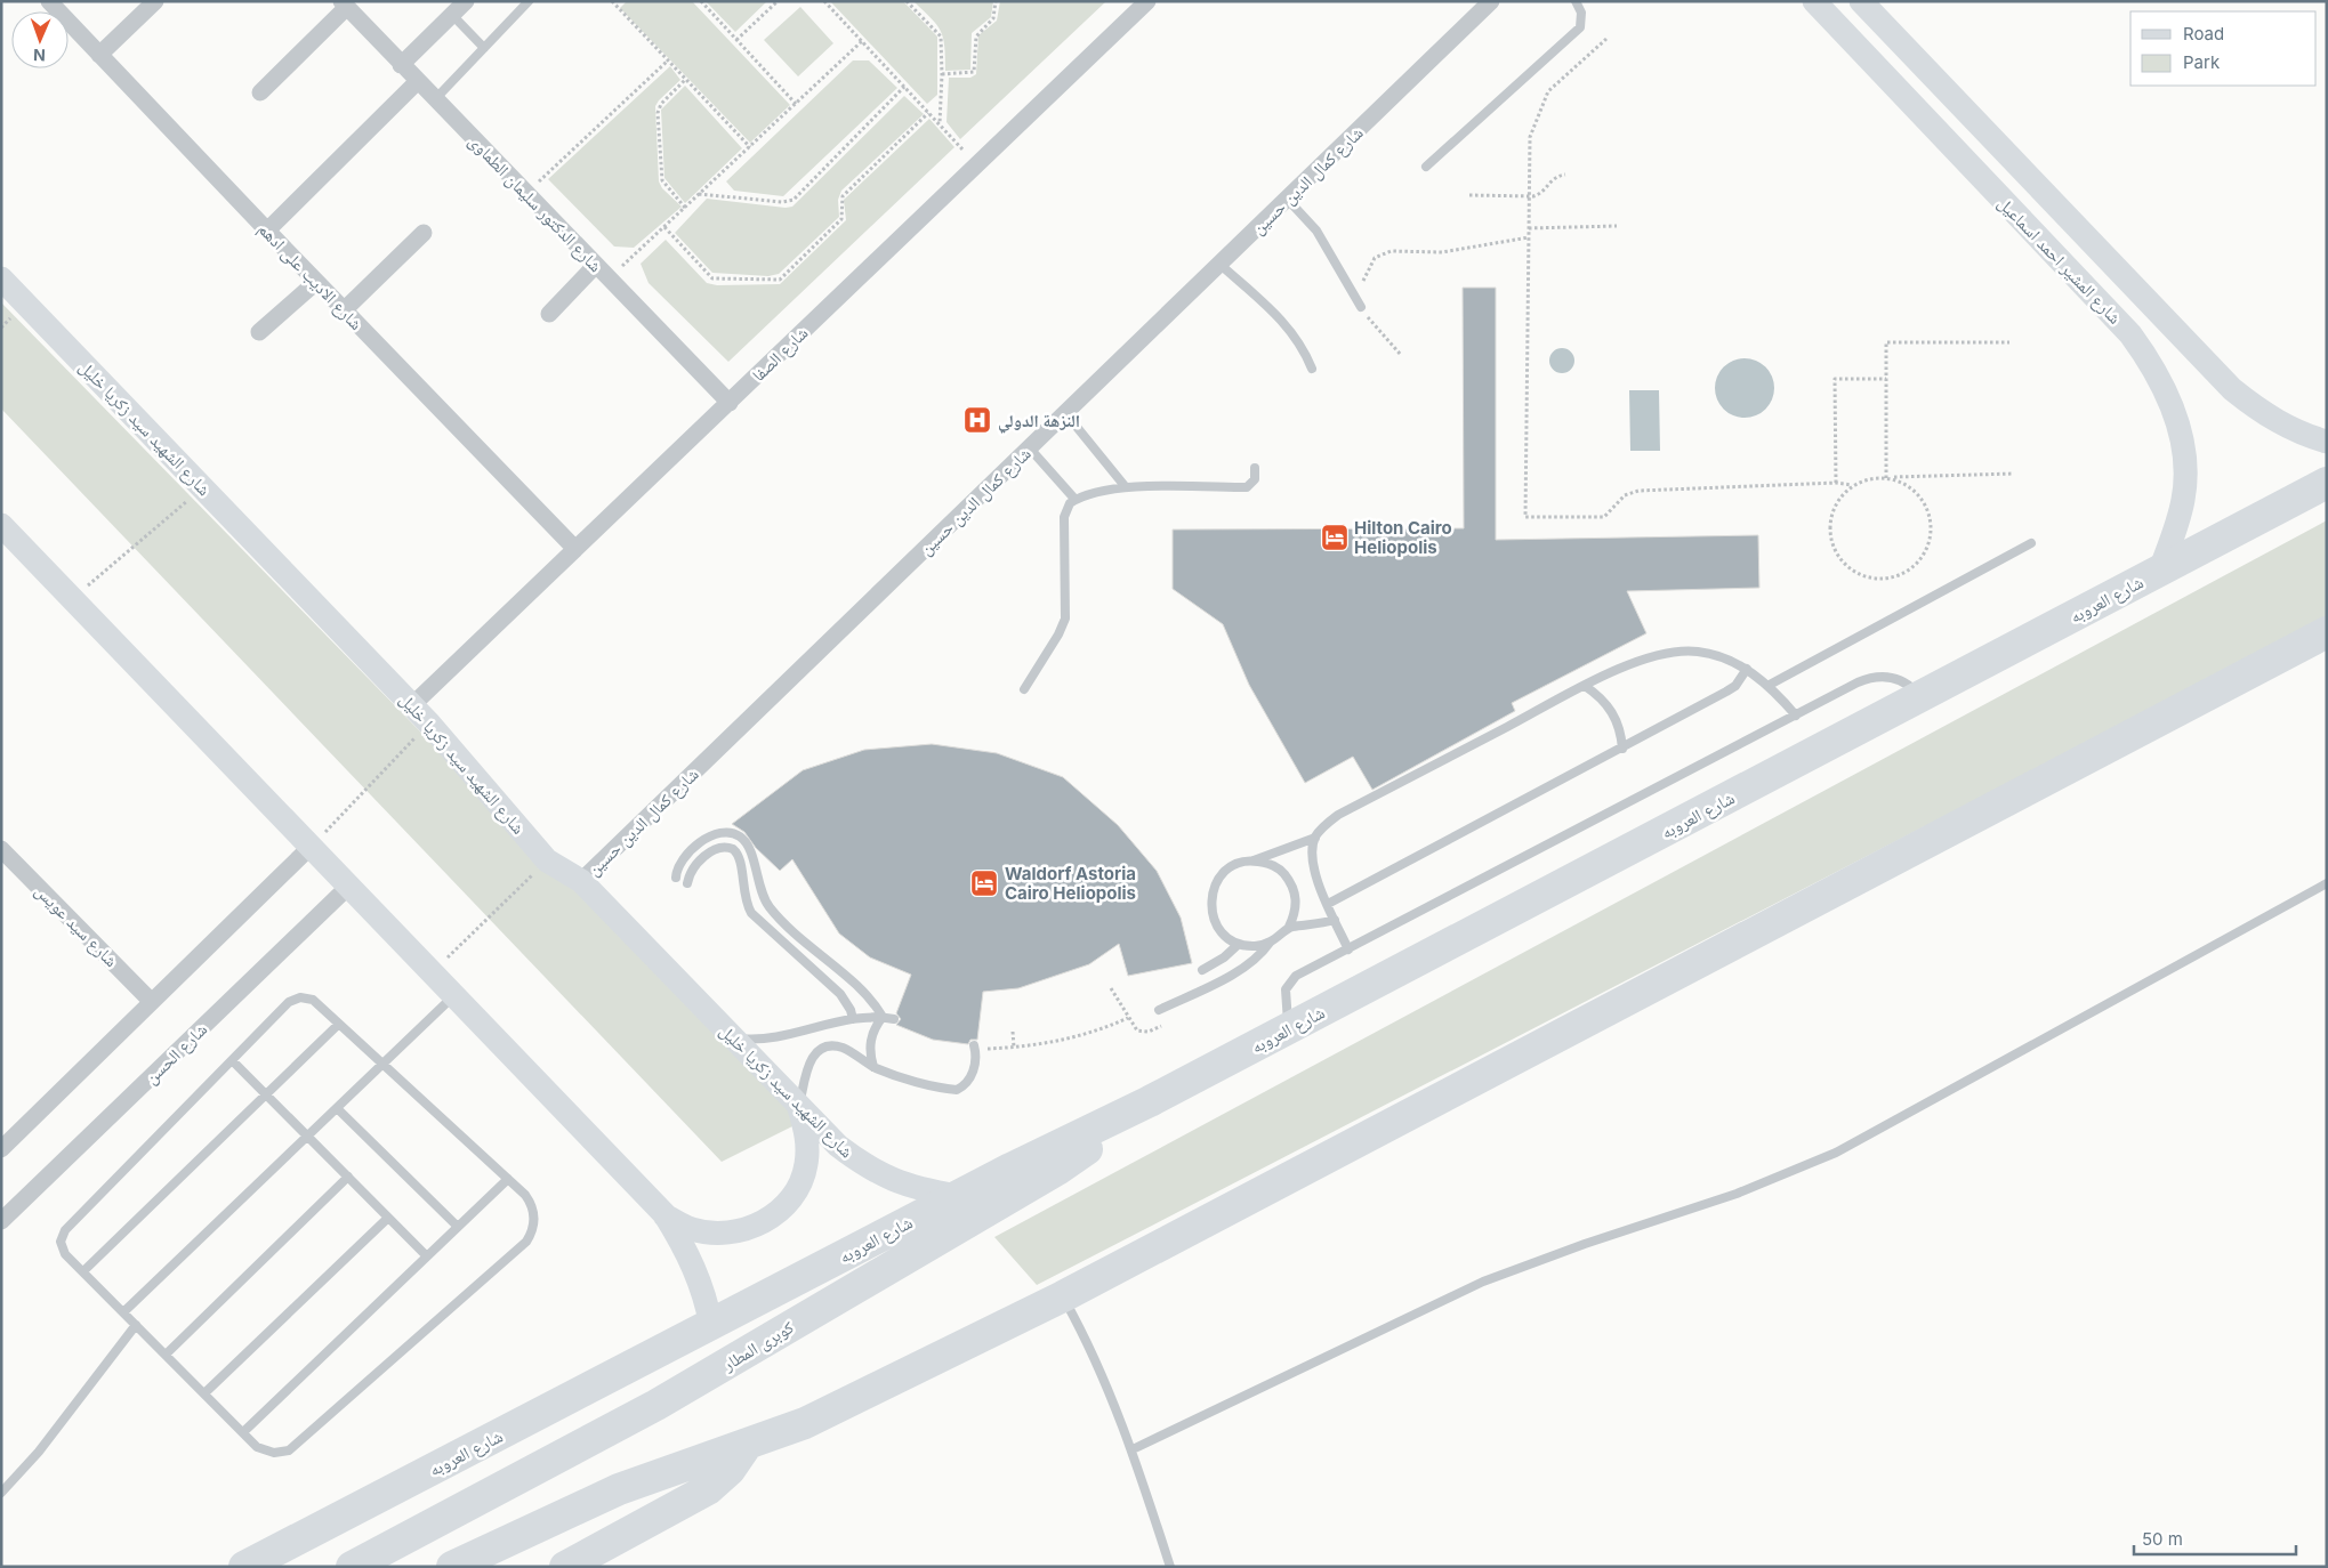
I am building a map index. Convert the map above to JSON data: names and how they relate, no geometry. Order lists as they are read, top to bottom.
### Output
{
  "streets": {
    "highway": ["شارع العروبه", "كوبرى المطار"],
    "street": [
      "شارع كمال الدين حسين",
      "شارع الدكتور سليمان الطماوى",
      "شارع المشير احمد اسماعيل",
      "شارع الاديب على ادهم",
      "شارع الصفا",
      "شارع الشهيد سيد زكريا خليل",
      "شارع سيد عويس",
      "شارع الحسن"
    ]
  },
  "crossings": [
    ["شارع كمال الدين حسين", "شارع الشهيد سيد زكريا خليل"],
    ["شارع الدكتور سليمان الطماوى", "شارع الصفا"],
    ["شارع المشير احمد اسماعيل", "شارع العروبه"],
    ["شارع الاديب على ادهم", "شارع الصفا"],
    ["شارع الصفا", "شارع الشهيد سيد زكريا خليل"],
    ["شارع الشهيد سيد زكريا خليل", "شارع العروبه"],
    ["شارع العروبه", "كوبرى المطار"]
  ],
  "places": {
    "hospital": ["النزهة الدولي"],
    "hotel": ["Hilton Cairo Heliopolis", "Waldorf Astoria Cairo Heliopolis"]
  },
  "legend": ["Road", "Park"],
  "scale_bar": "50 m",
  "north": "bottom"
}
